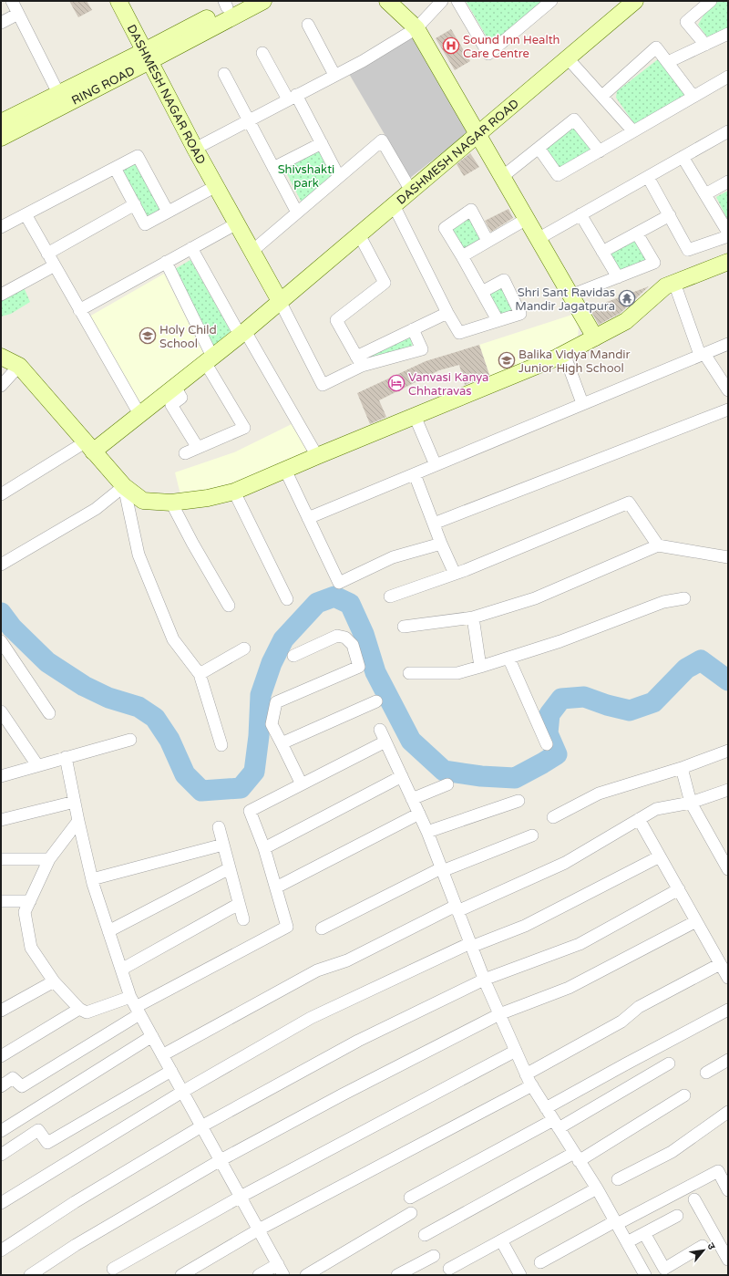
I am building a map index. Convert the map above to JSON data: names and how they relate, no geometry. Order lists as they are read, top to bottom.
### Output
{
  "streets": {
    "street": ["RING ROAD", "DASHMESH NAGAR ROAD"]
  },
  "crossings": [
    ["RING ROAD", "DASHMESH NAGAR ROAD"]
  ],
  "parks": ["Shivshakti park"],
  "places": {
    "hospital": ["Sound Inn Health Care Centre"],
    "temple": ["Shri Sant Ravidas Mandir Jagatpura"],
    "school or university": ["Holy Child School", "Balika Vidya Mandir Junior High School"],
    "hotel": ["Vanvasi Kanya Chhatravas"]
  },
  "north": "top right"
}
